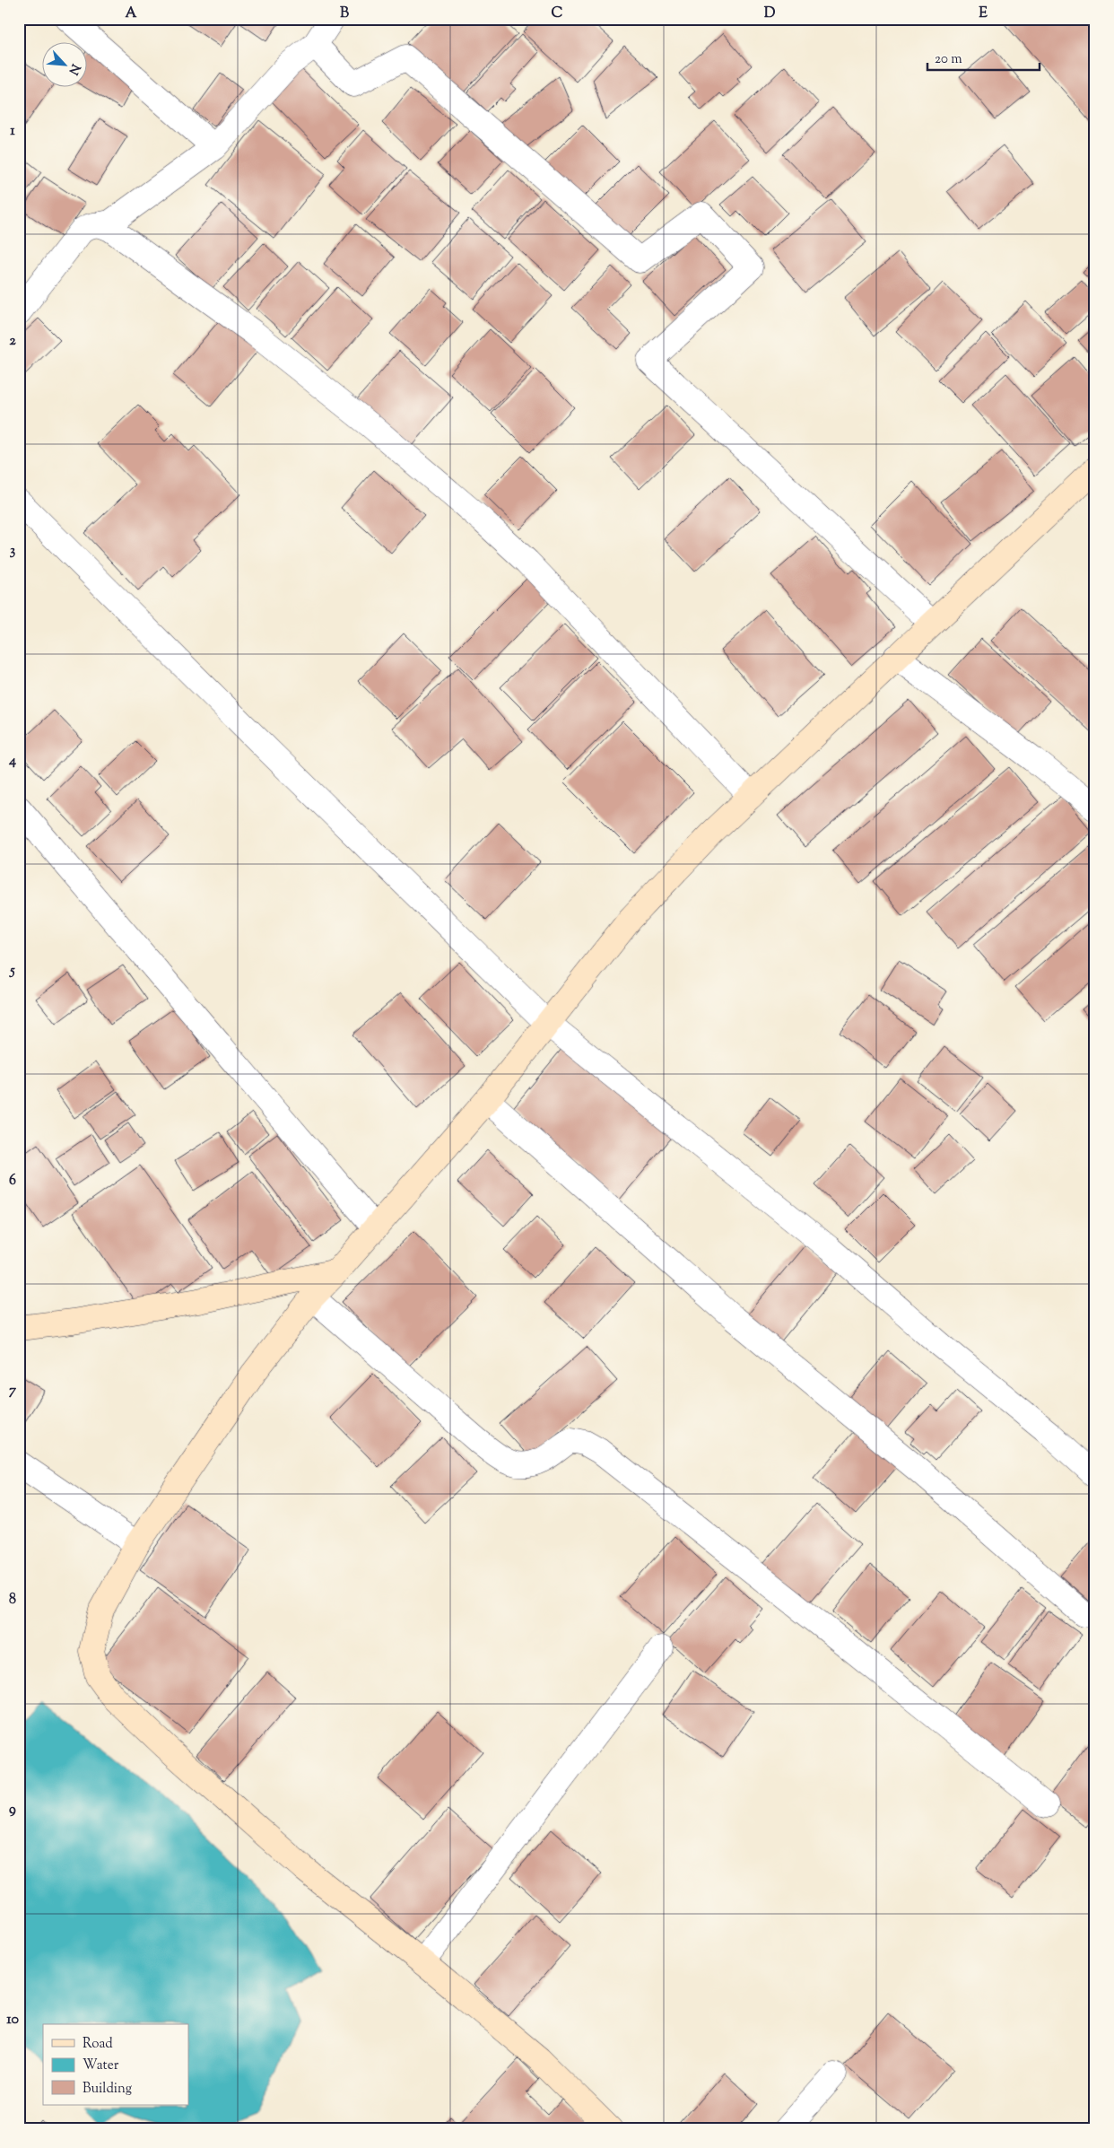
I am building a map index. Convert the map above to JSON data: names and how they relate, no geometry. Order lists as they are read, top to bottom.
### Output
{
  "legend": ["Road", "Water", "Building"],
  "scale_bar": "20 m",
  "north": "bottom right",
  "grid": {
    "columns": [
      "A",
      "B",
      "C",
      "D",
      "E"
    ],
    "rows": [
      "1",
      "2",
      "3",
      "4",
      "5",
      "6",
      "7",
      "8",
      "9",
      "10"
    ]
  }
}
